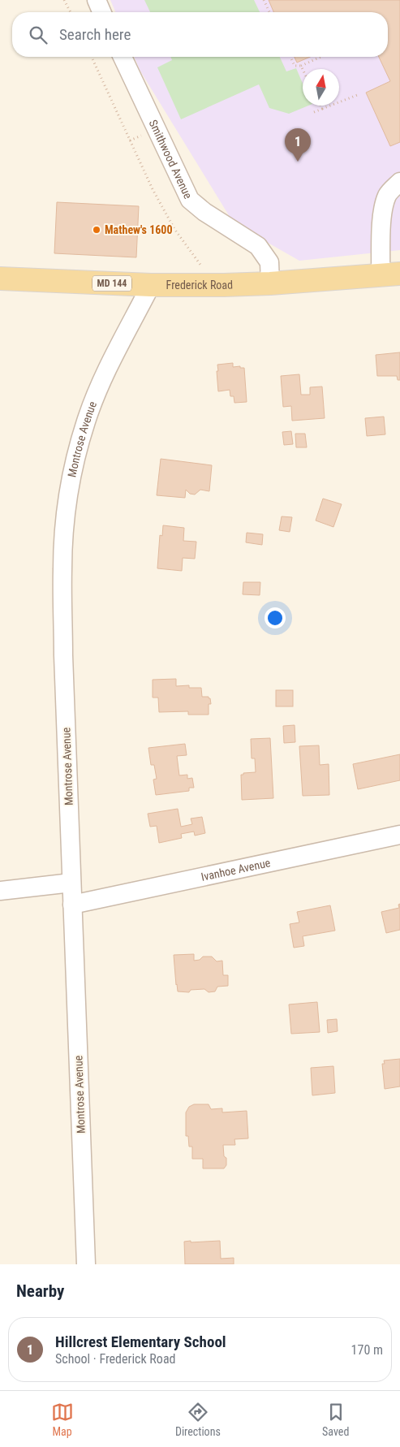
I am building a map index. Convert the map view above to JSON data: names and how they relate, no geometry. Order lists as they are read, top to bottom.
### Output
{
  "streets": {
    "main road": ["MD 144", "Frederick Road"],
    "street": ["Smithwood Avenue", "Montrose Avenue", "Ivanhoe Avenue"]
  },
  "crossings": [
    ["Smithwood Avenue", "Frederick Road"],
    ["Frederick Road", "Montrose Avenue"],
    ["Montrose Avenue", "Ivanhoe Avenue"]
  ],
  "places": ["Mathew's 1600"],
  "north": "top",
  "page": {
    "search": "Search here",
    "pins": "1",
    "heading": "Nearby",
    "list": [
      {
        "mark": "1",
        "name": "Hillcrest Elementary School",
        "note": "School · Frederick Road",
        "value": "170 m"
      }
    ],
    "nav": ["Map", "Directions", "Saved"]
  }
}
